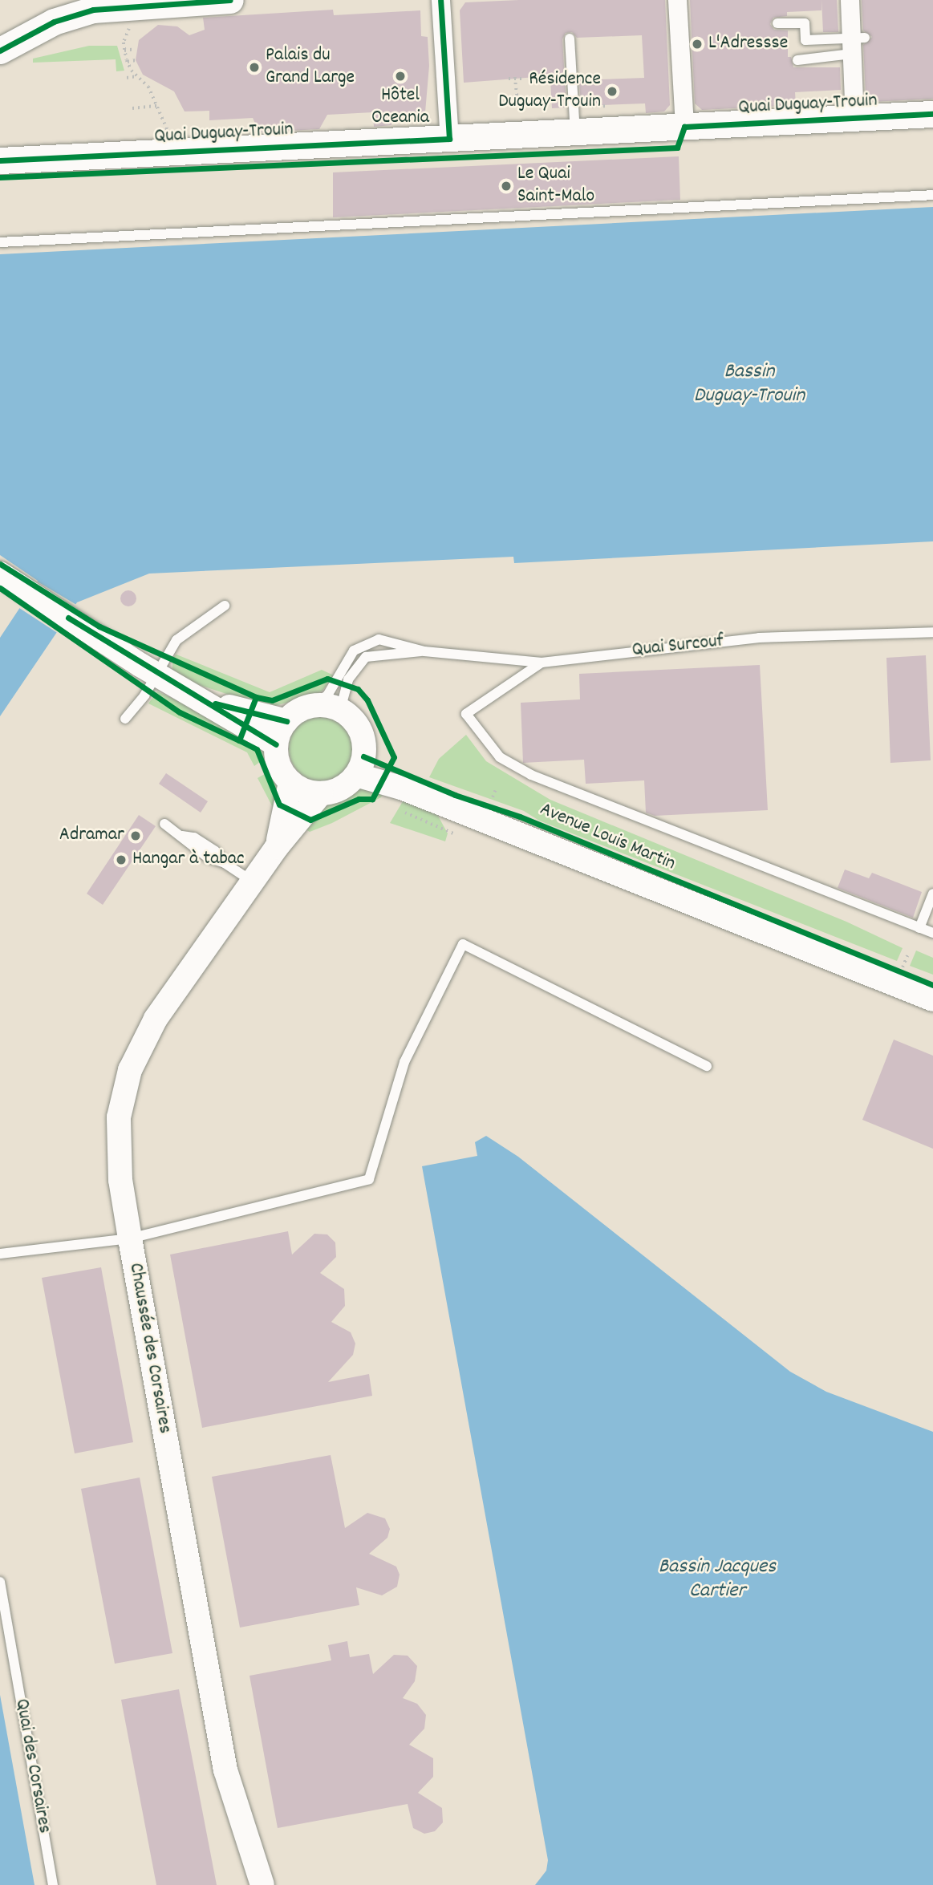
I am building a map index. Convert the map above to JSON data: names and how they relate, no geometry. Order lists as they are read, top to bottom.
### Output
{
  "streets": {
    "main road": ["Quai Duguay-Trouin"],
    "street": ["Avenue Louis Martin", "Chaussée des Corsaires"],
    "lane": ["Quai Surcouf", "Quai des Corsaires"]
  },
  "crossings": [
    ["Avenue Louis Martin", "Chaussée des Corsaires"]
  ],
  "water": ["Bassin Duguay-Trouin", "Bassin Jacques Cartier"],
  "places": [
    "L'Adressse",
    "Palais du Grand Large",
    "Hôtel Oceania",
    "Résidence Duguay-Trouin",
    "Le Quai Saint-Malo",
    "Adramar",
    "Hangar à tabac"
  ]
}
